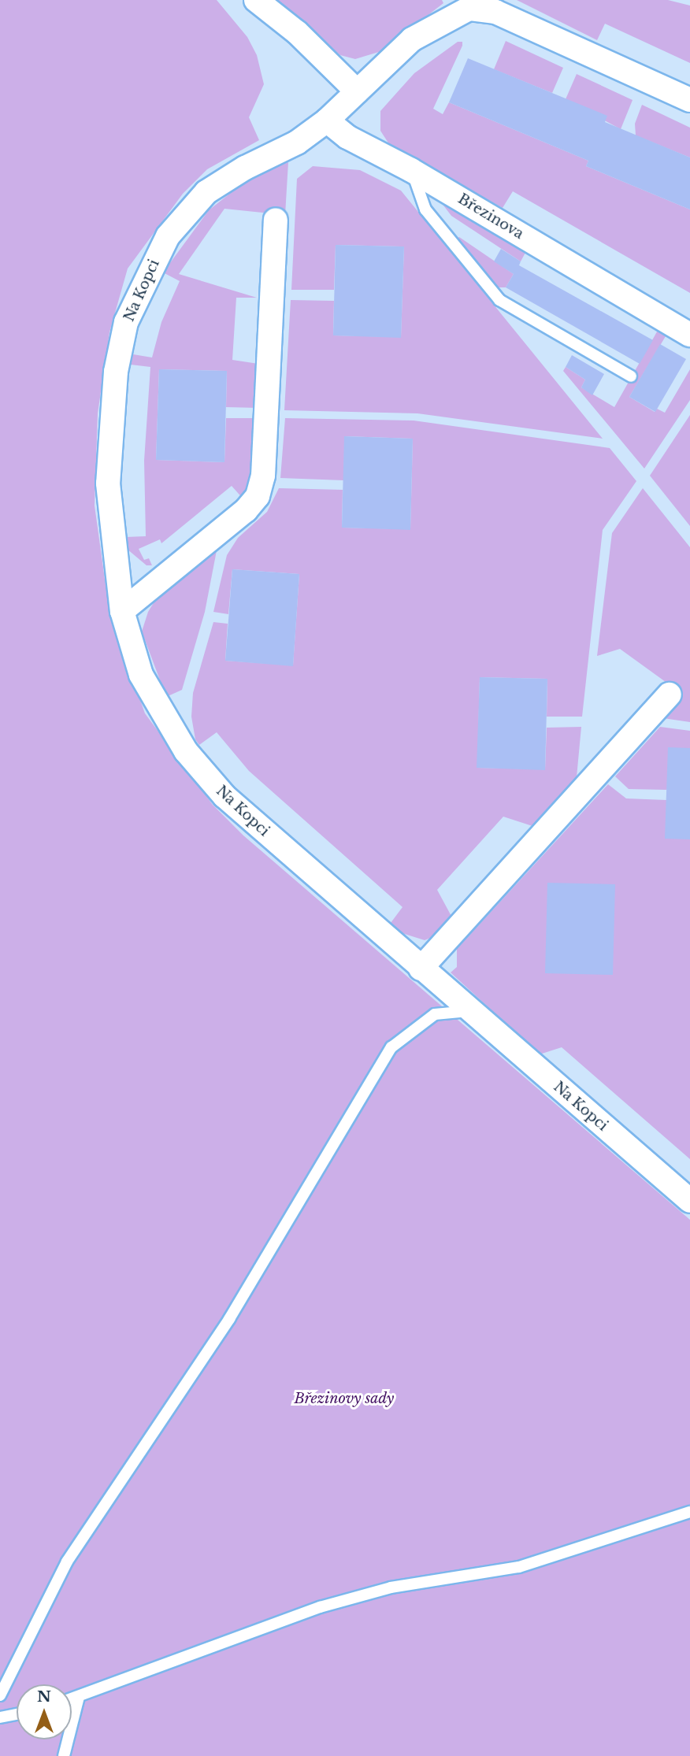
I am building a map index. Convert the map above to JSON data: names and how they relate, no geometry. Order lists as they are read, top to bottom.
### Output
{
  "streets": {
    "street": ["Březinova", "Na Kopci"]
  },
  "crossings": [
    ["Březinova", "Na Kopci"]
  ],
  "parks": ["Březinovy sady"],
  "north": "top"
}
